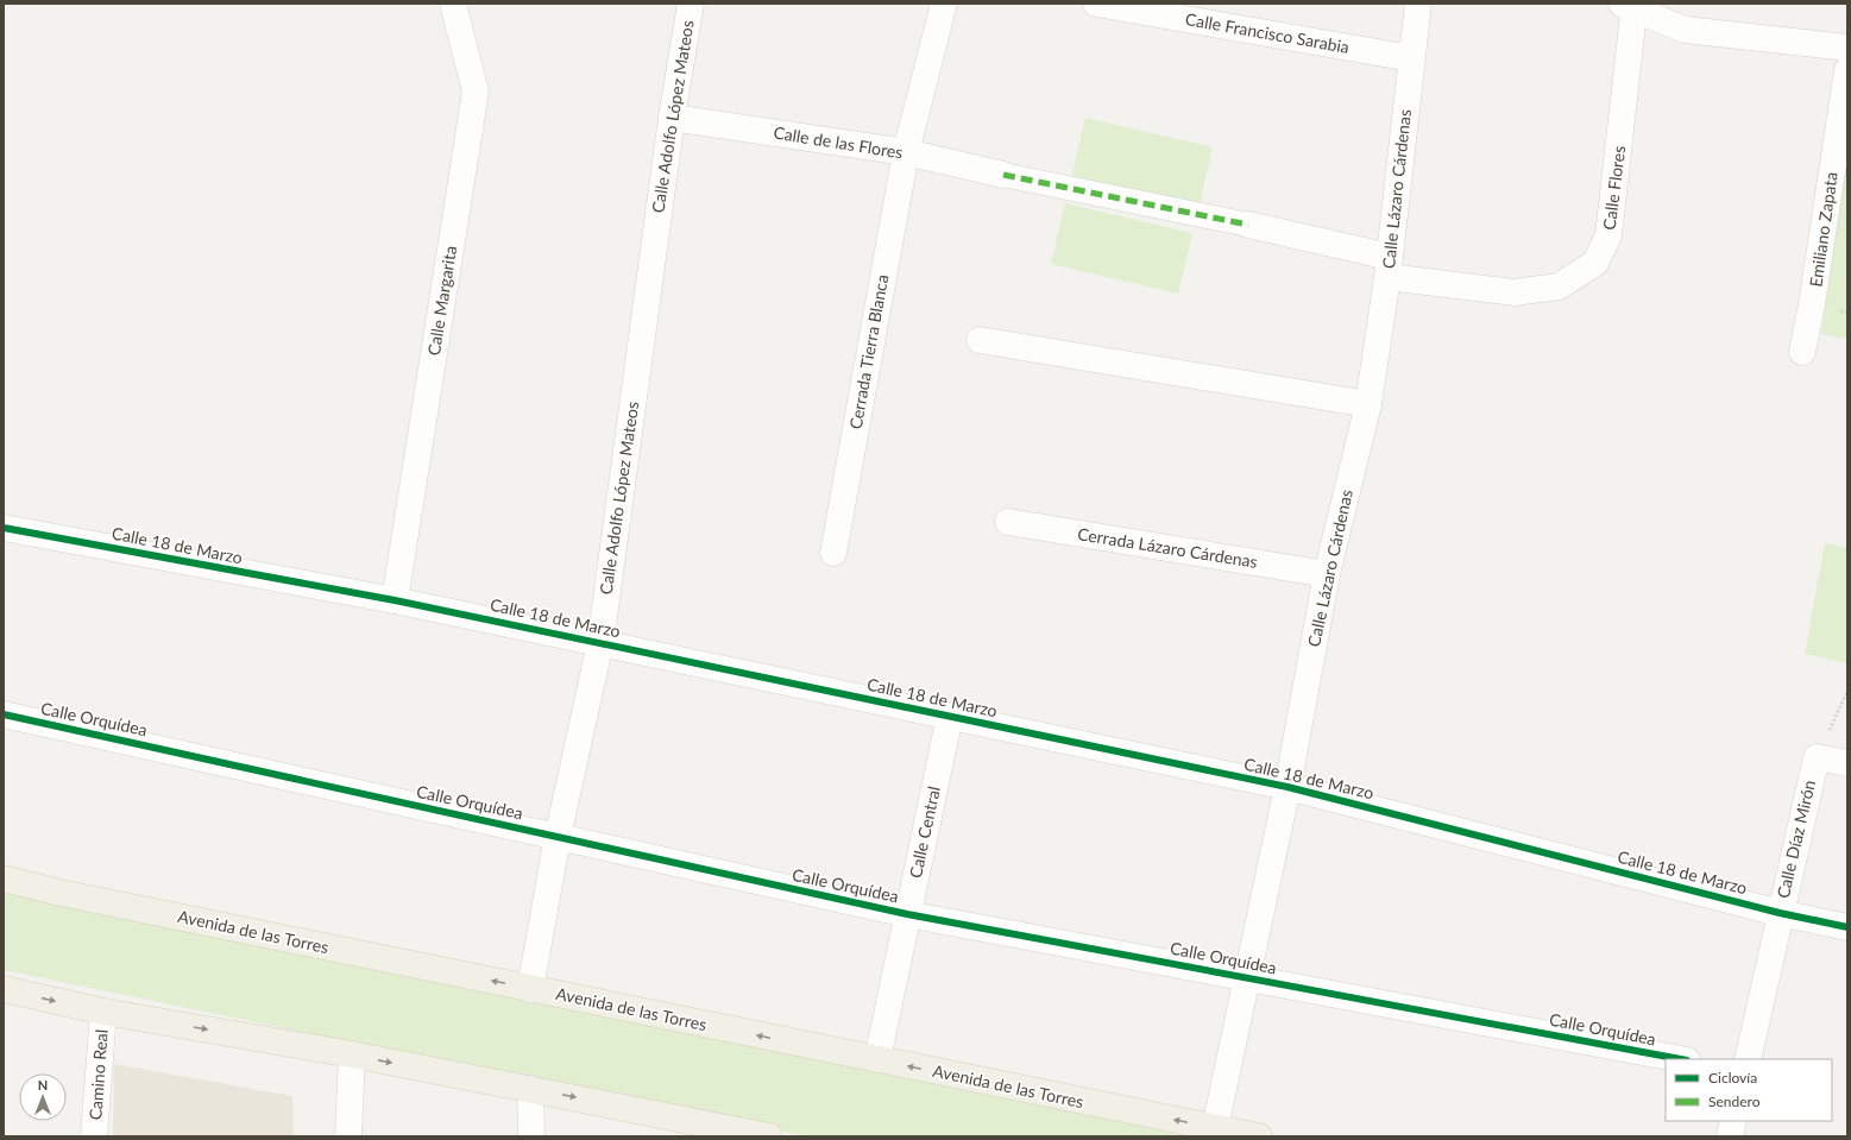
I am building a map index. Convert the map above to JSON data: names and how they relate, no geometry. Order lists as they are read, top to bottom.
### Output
{
  "streets": {
    "main road": ["Avenida de las Torres"],
    "street": [
      "Calle Francisco Sarabia",
      "Calle Adolfo López Mateos",
      "Calle de las Flores",
      "Calle Flores",
      "Calle Lázaro Cárdenas",
      "Emiliano Zapata",
      "Calle Margarita",
      "Cerrada Tierra Blanca",
      "Calle 18 de Marzo",
      "Cerrada Lázaro Cárdenas",
      "Calle Orquídea",
      "Calle Central",
      "Calle Díaz Mirón",
      "Camino Real"
    ]
  },
  "crossings": [
    ["Calle Francisco Sarabia", "Calle Lázaro Cárdenas"],
    ["Calle Adolfo López Mateos", "Calle de las Flores"],
    ["Calle Adolfo López Mateos", "Calle 18 de Marzo"],
    ["Calle Adolfo López Mateos", "Calle Orquídea"],
    ["Calle Adolfo López Mateos", "Avenida de las Torres"],
    ["Calle de las Flores", "Cerrada Tierra Blanca"],
    ["Calle Flores", "Calle Lázaro Cárdenas"],
    ["Calle Lázaro Cárdenas", "Calle 18 de Marzo"],
    ["Calle Lázaro Cárdenas", "Cerrada Lázaro Cárdenas"],
    ["Calle Lázaro Cárdenas", "Calle Orquídea"],
    ["Calle Lázaro Cárdenas", "Avenida de las Torres"],
    ["Calle Margarita", "Calle 18 de Marzo"],
    ["Calle 18 de Marzo", "Calle Central"],
    ["Calle 18 de Marzo", "Calle Díaz Mirón"],
    ["Calle Orquídea", "Calle Central"],
    ["Calle Central", "Avenida de las Torres"]
  ],
  "legend": ["Ciclovía", "Sendero"],
  "north": "top"
}
